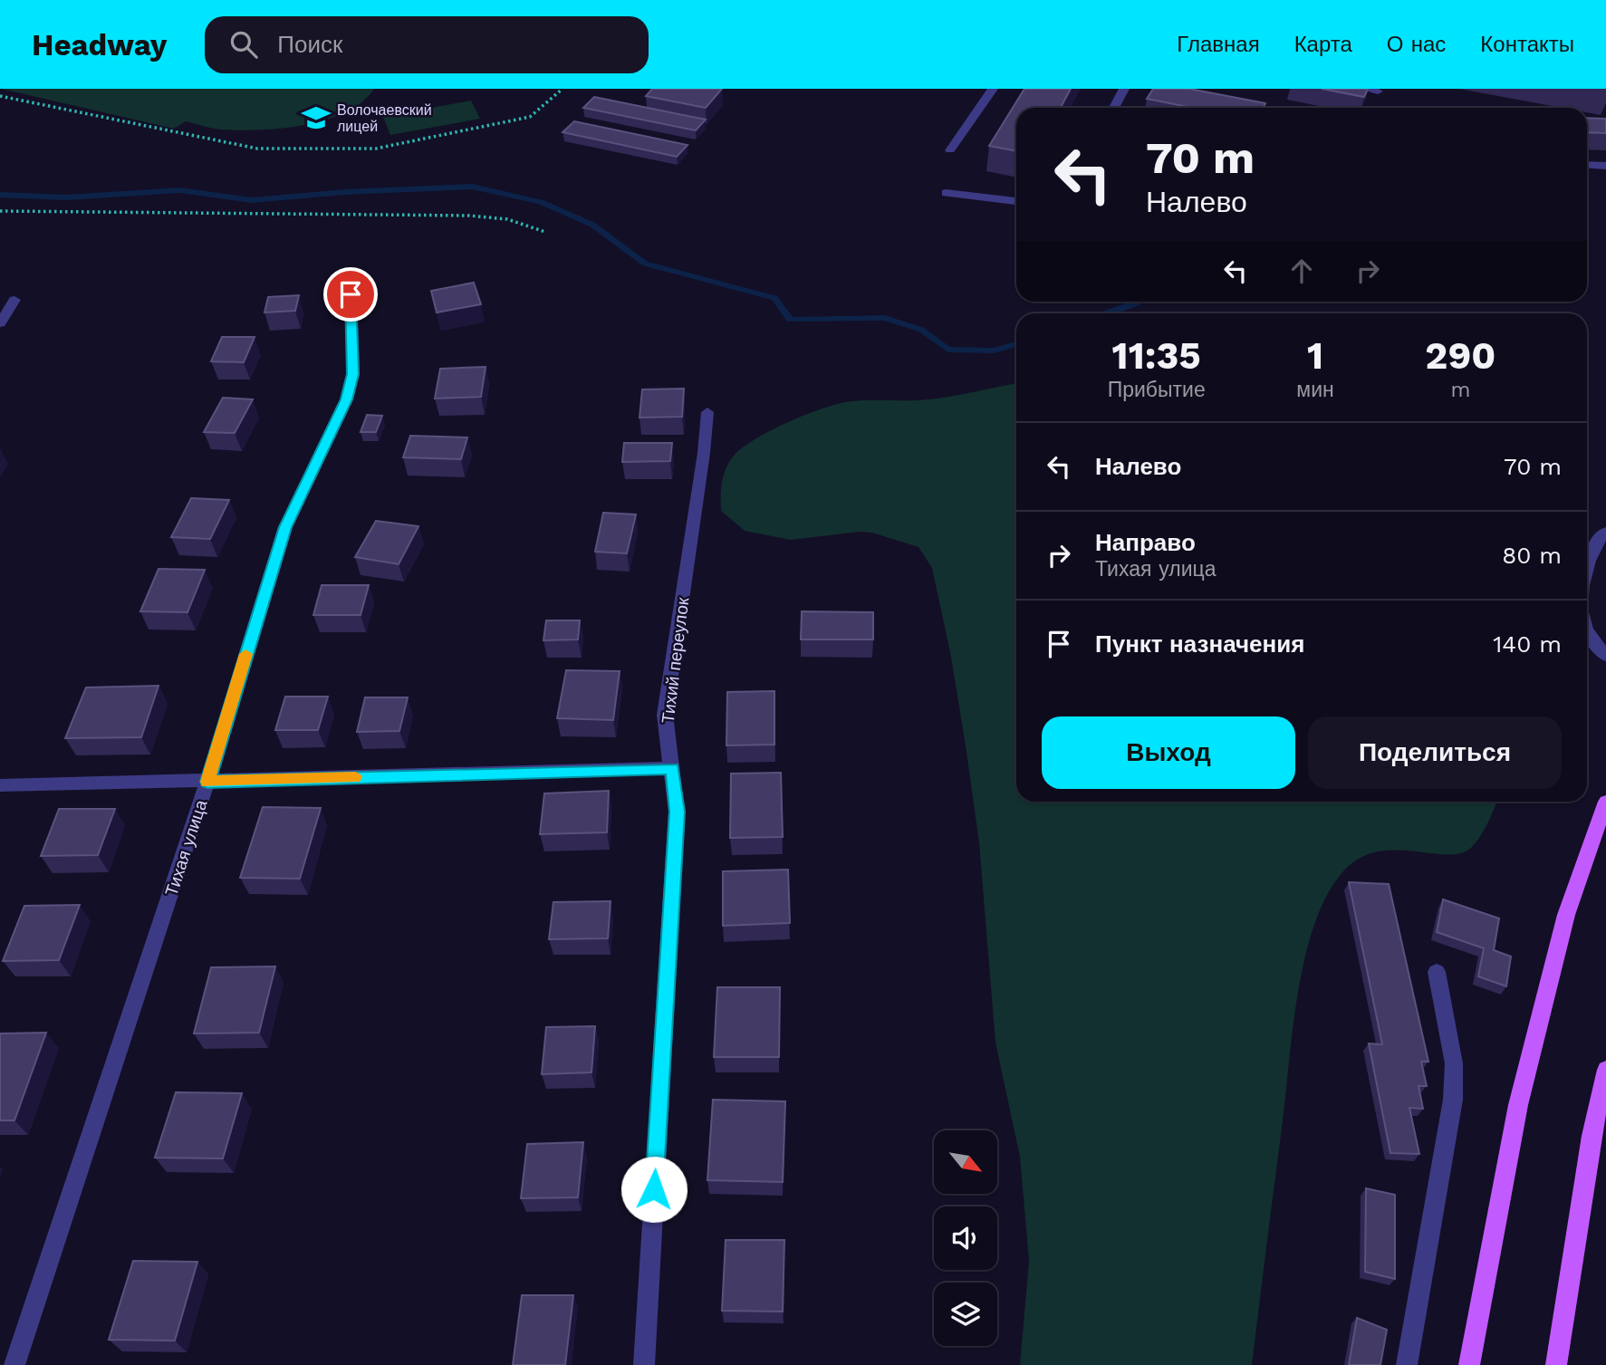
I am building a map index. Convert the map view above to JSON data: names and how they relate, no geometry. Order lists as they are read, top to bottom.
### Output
{
  "streets": {
    "street": ["Тихий переулок", "Тихая улица"]
  },
  "places": {
    "school or university": ["Волочаевский лицей"]
  },
  "north": "bottom right",
  "page": {
    "header": "Headway",
    "search": "Поиск",
    "nav": [
      "Главная",
      "Карта",
      "О нас",
      "Контакты"
    ],
    "turn": ["70 m", "Налево"],
    "eta": [
      "11:35",
      "Прибытие",
      "1",
      "мин",
      "290",
      "m"
    ],
    "list": [
      {
        "name": "Налево",
        "value": "70 m"
      },
      {
        "name": "Направо",
        "note": "Тихая улица",
        "value": "80 m"
      },
      {
        "name": "Пункт назначения",
        "value": "140 m"
      }
    ],
    "buttons": ["Выход", "Поделиться"]
  }
}
